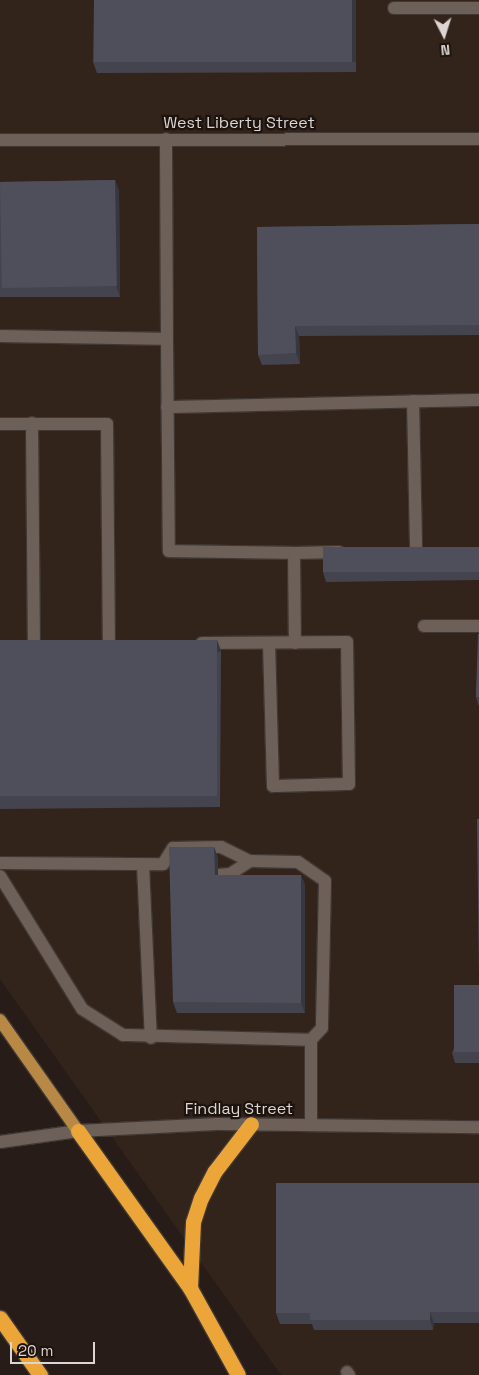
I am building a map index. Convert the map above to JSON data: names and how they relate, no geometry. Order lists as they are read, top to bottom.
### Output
{
  "streets": {
    "street": ["West Liberty Street", "Findlay Street"]
  },
  "scale_bar": "20 m",
  "north": "bottom"
}
